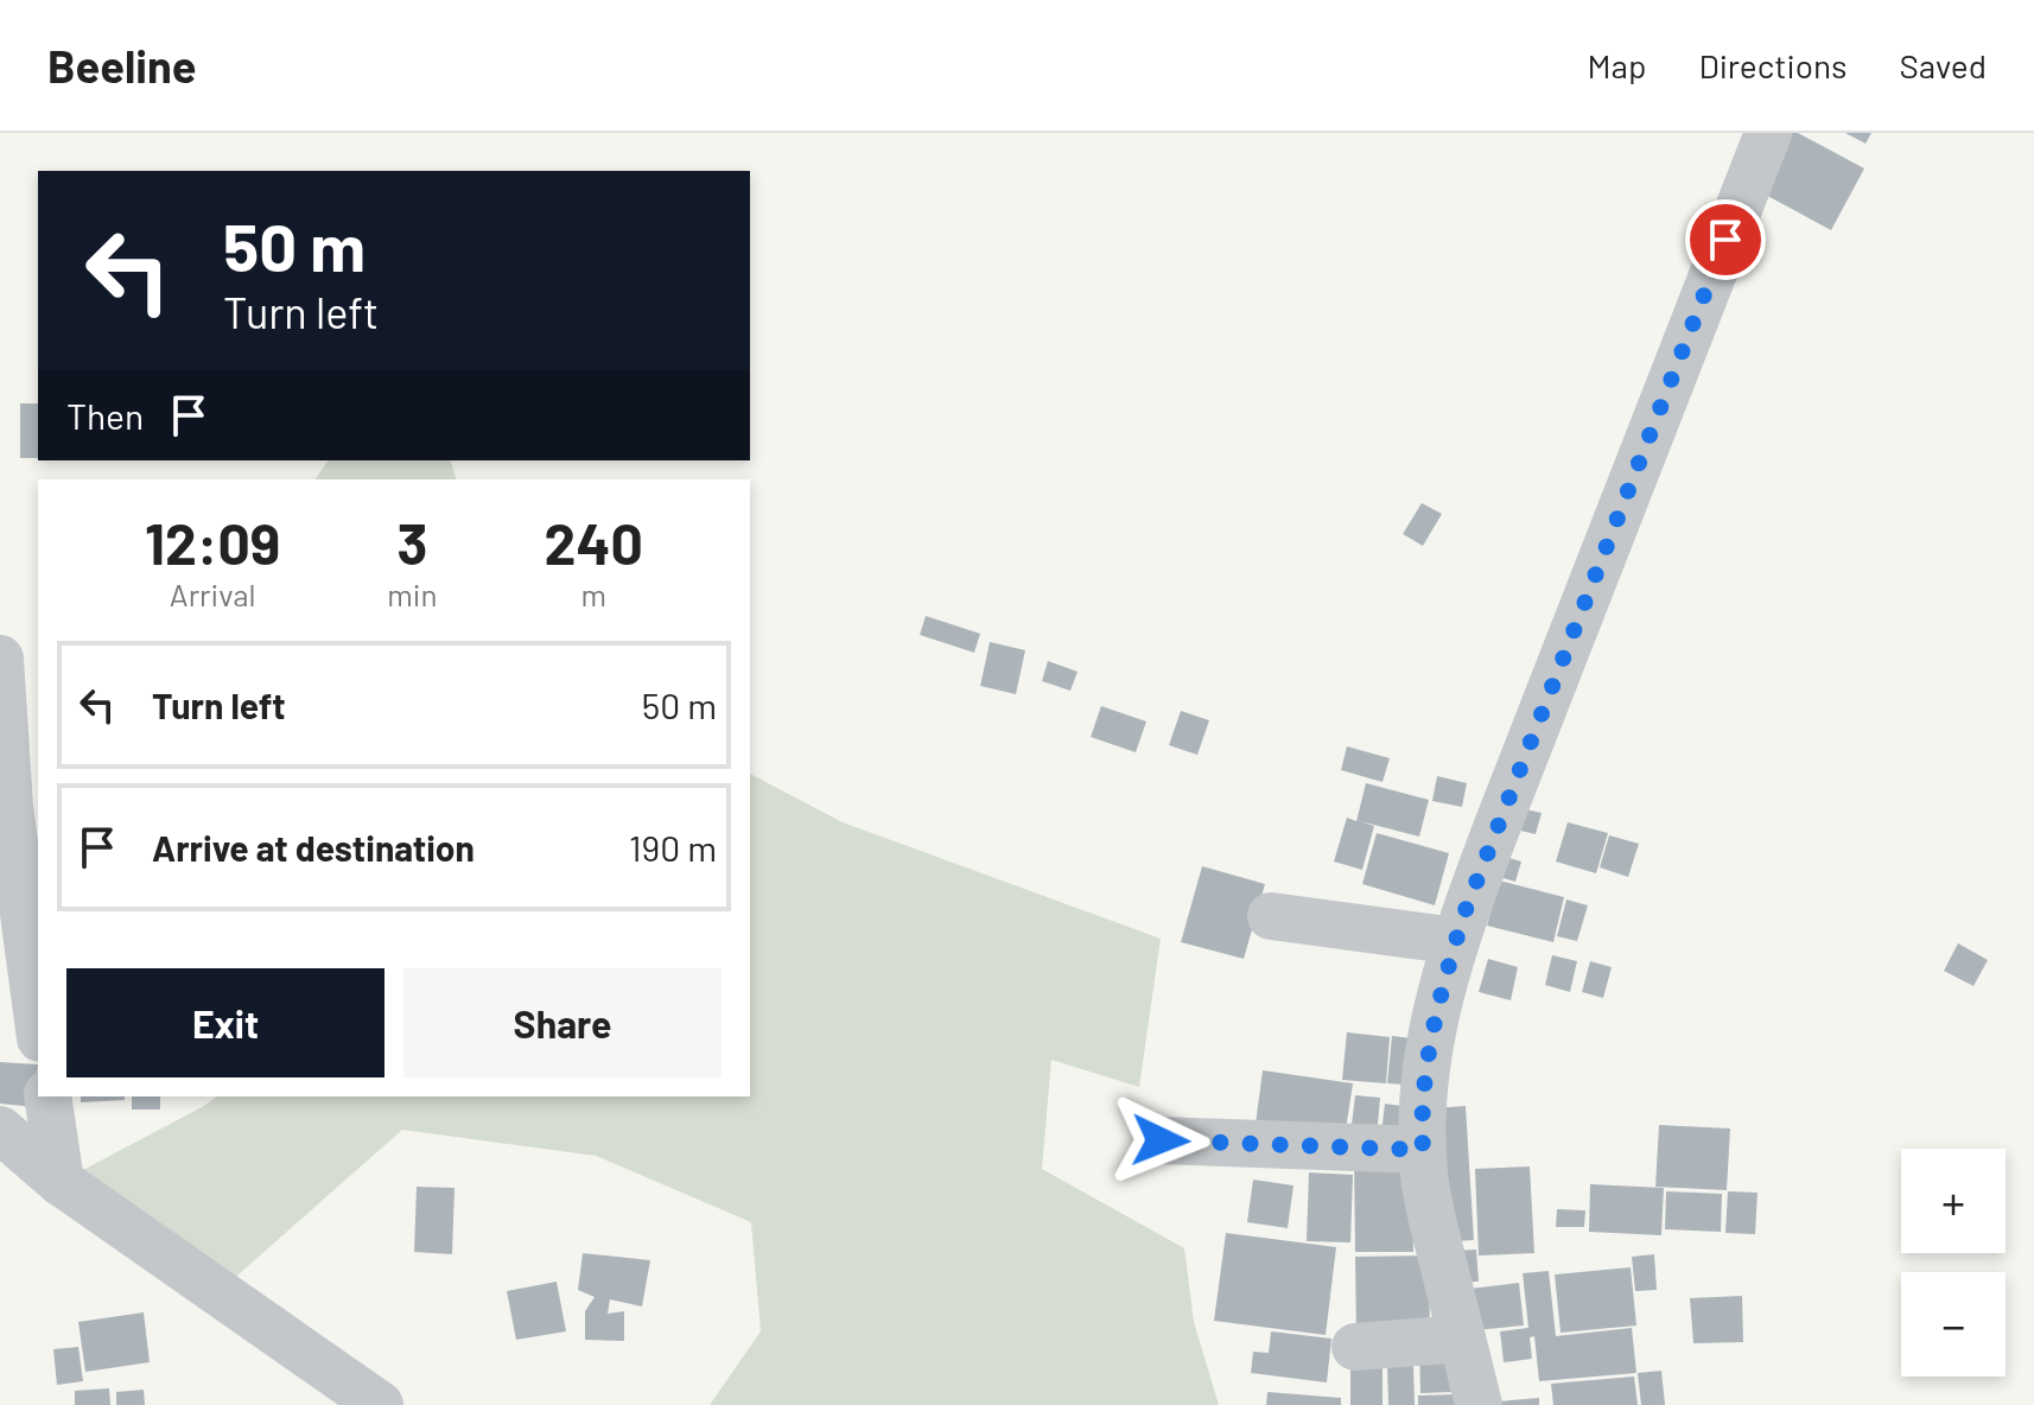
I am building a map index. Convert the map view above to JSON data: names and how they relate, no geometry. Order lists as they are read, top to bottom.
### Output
{
  "page": {
    "header": "Beeline",
    "nav": ["Map", "Directions", "Saved"],
    "turn": ["50 m", "Turn left"],
    "then": "Then",
    "eta": [
      "12:09",
      "Arrival",
      "3",
      "min",
      "240",
      "m"
    ],
    "list": [
      {
        "name": "Turn left",
        "value": "50 m"
      },
      {
        "name": "Arrive at destination",
        "value": "190 m"
      }
    ],
    "buttons": ["Exit", "Share"],
    "map_buttons": ["+", "−"]
  }
}
